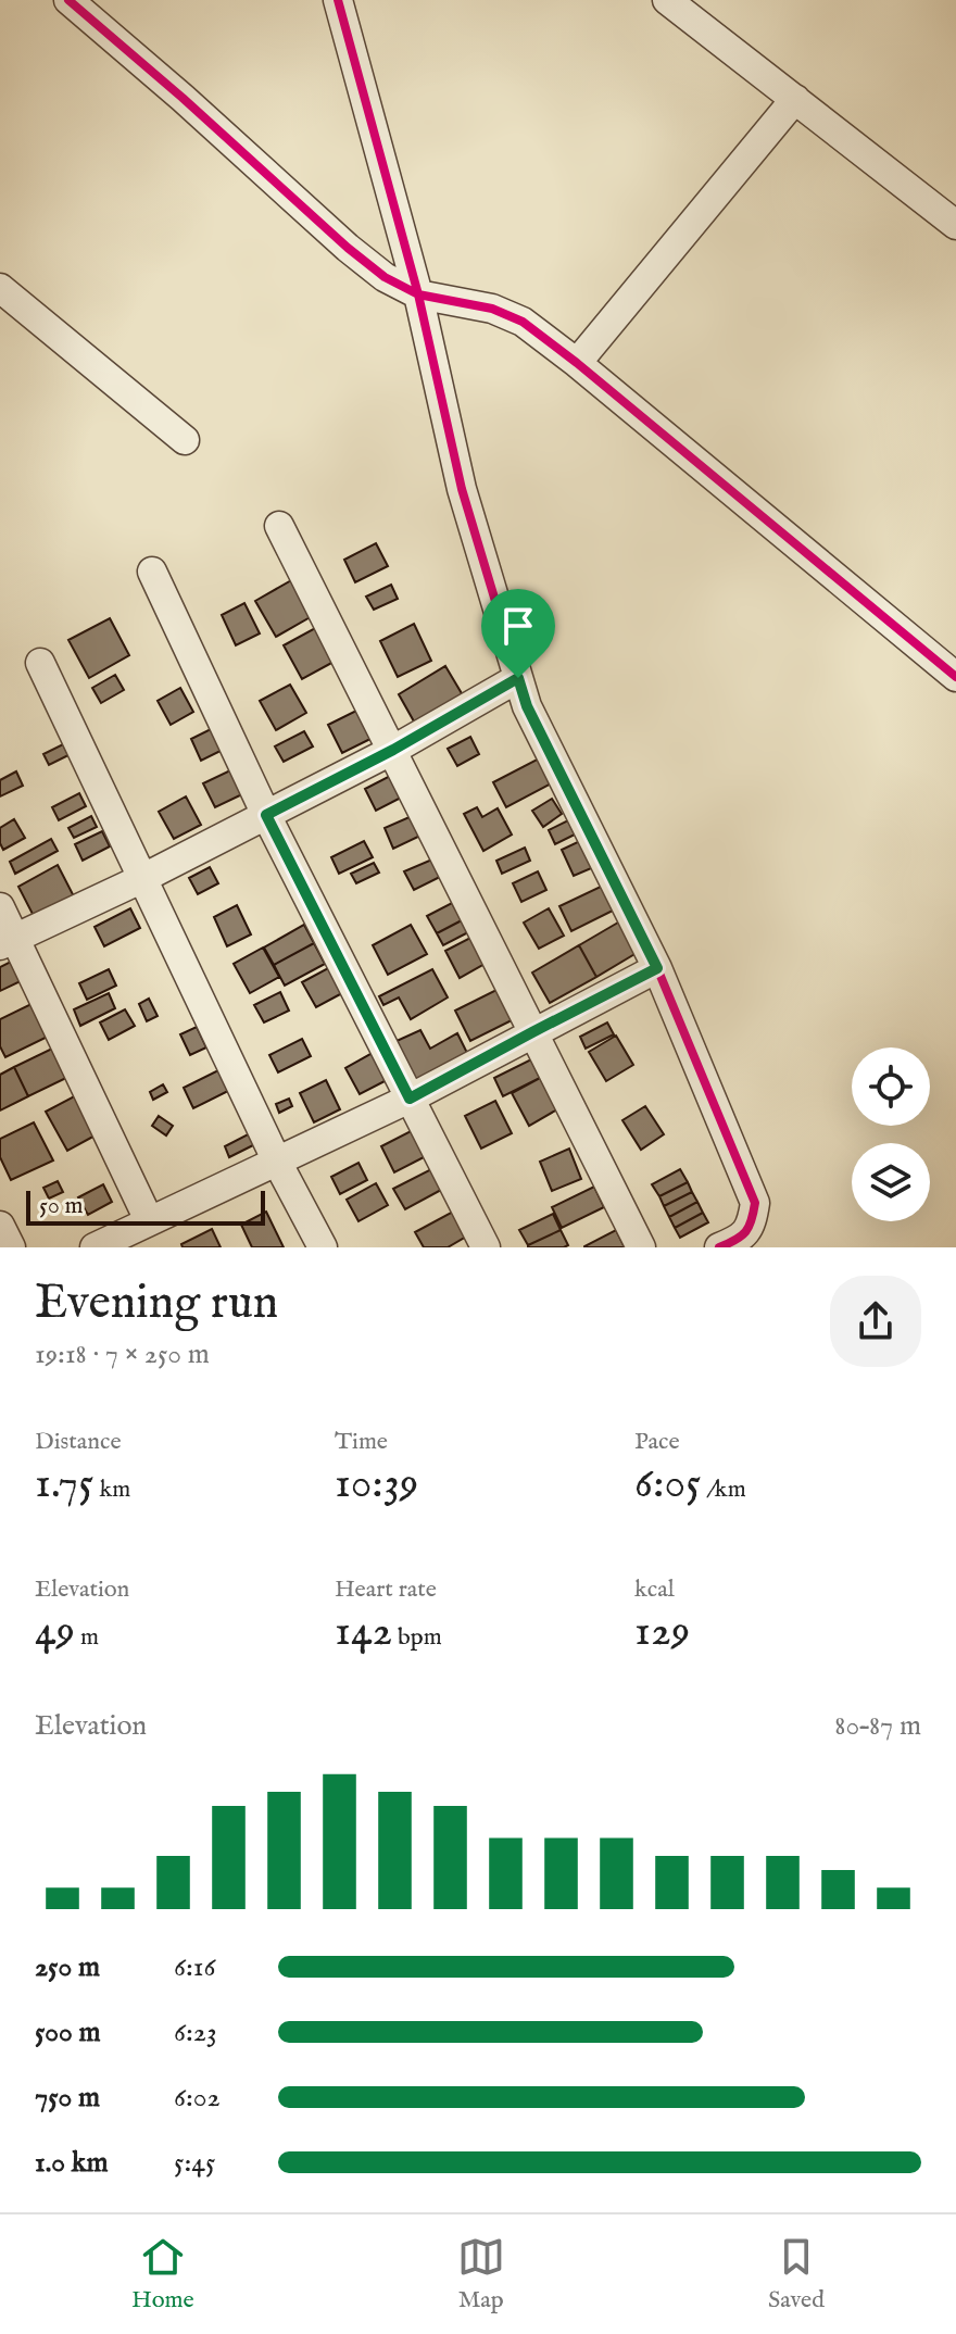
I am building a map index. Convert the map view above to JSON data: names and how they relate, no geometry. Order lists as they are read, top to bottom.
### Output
{
  "scale_bar": "50 m",
  "page": {
    "scale": "50 m",
    "heading": ["Evening run", "19:18 · 7 × 250 m"],
    "stats": [
      ["Distance", "1.75 km"],
      ["Time", "10:39"],
      ["Pace", "6:05 /km"],
      ["Elevation", "49 m"],
      ["Heart rate", "142 bpm"],
      ["kcal", "129"]
    ],
    "chart": ["Elevation", "80–87 m"],
    "list": [
      {
        "name": "250 m",
        "note": "6:16"
      },
      {
        "name": "500 m",
        "note": "6:23"
      },
      {
        "name": "750 m",
        "note": "6:02"
      },
      {
        "name": "1.0 km",
        "note": "5:45"
      }
    ],
    "tabs": ["Home", "Map", "Saved"]
  }
}
